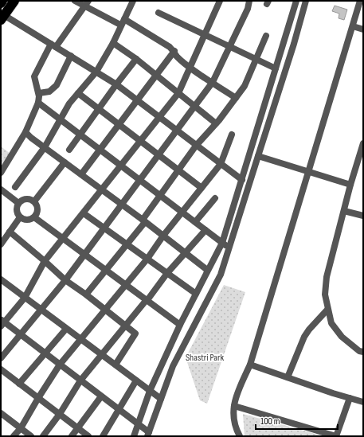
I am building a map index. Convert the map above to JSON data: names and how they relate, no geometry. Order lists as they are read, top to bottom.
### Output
{
  "parks": ["Shastri Park"],
  "scale_bar": "100 m"
}
